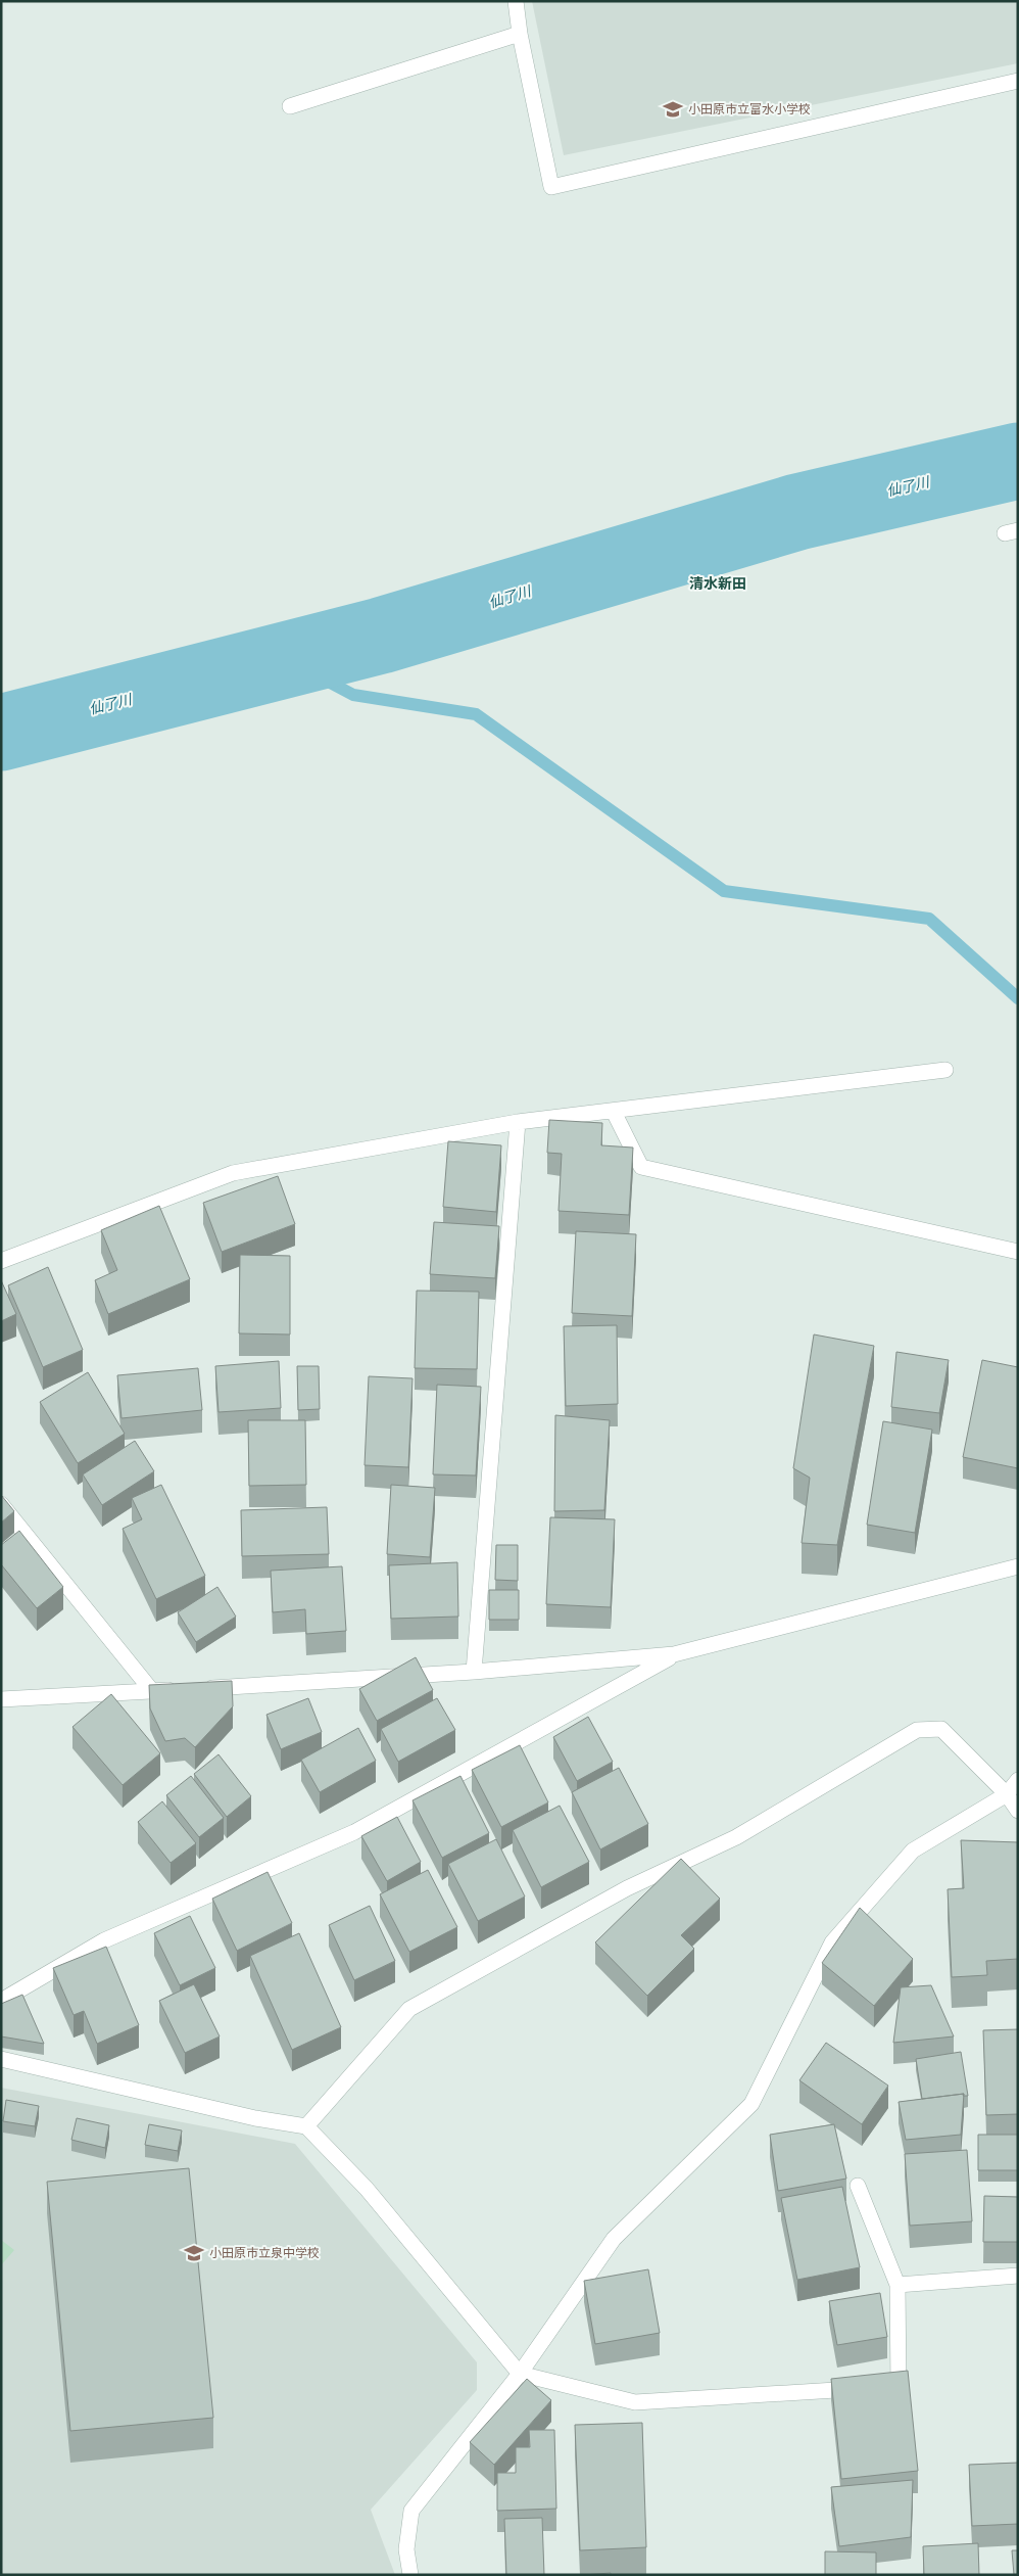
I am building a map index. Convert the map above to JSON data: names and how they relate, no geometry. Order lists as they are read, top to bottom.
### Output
{
  "districts": ["清水新田"],
  "water": ["仙了川"],
  "places": {
    "school or university": ["小田原市立富水小学校", "小田原市立泉中学校"]
  }
}
